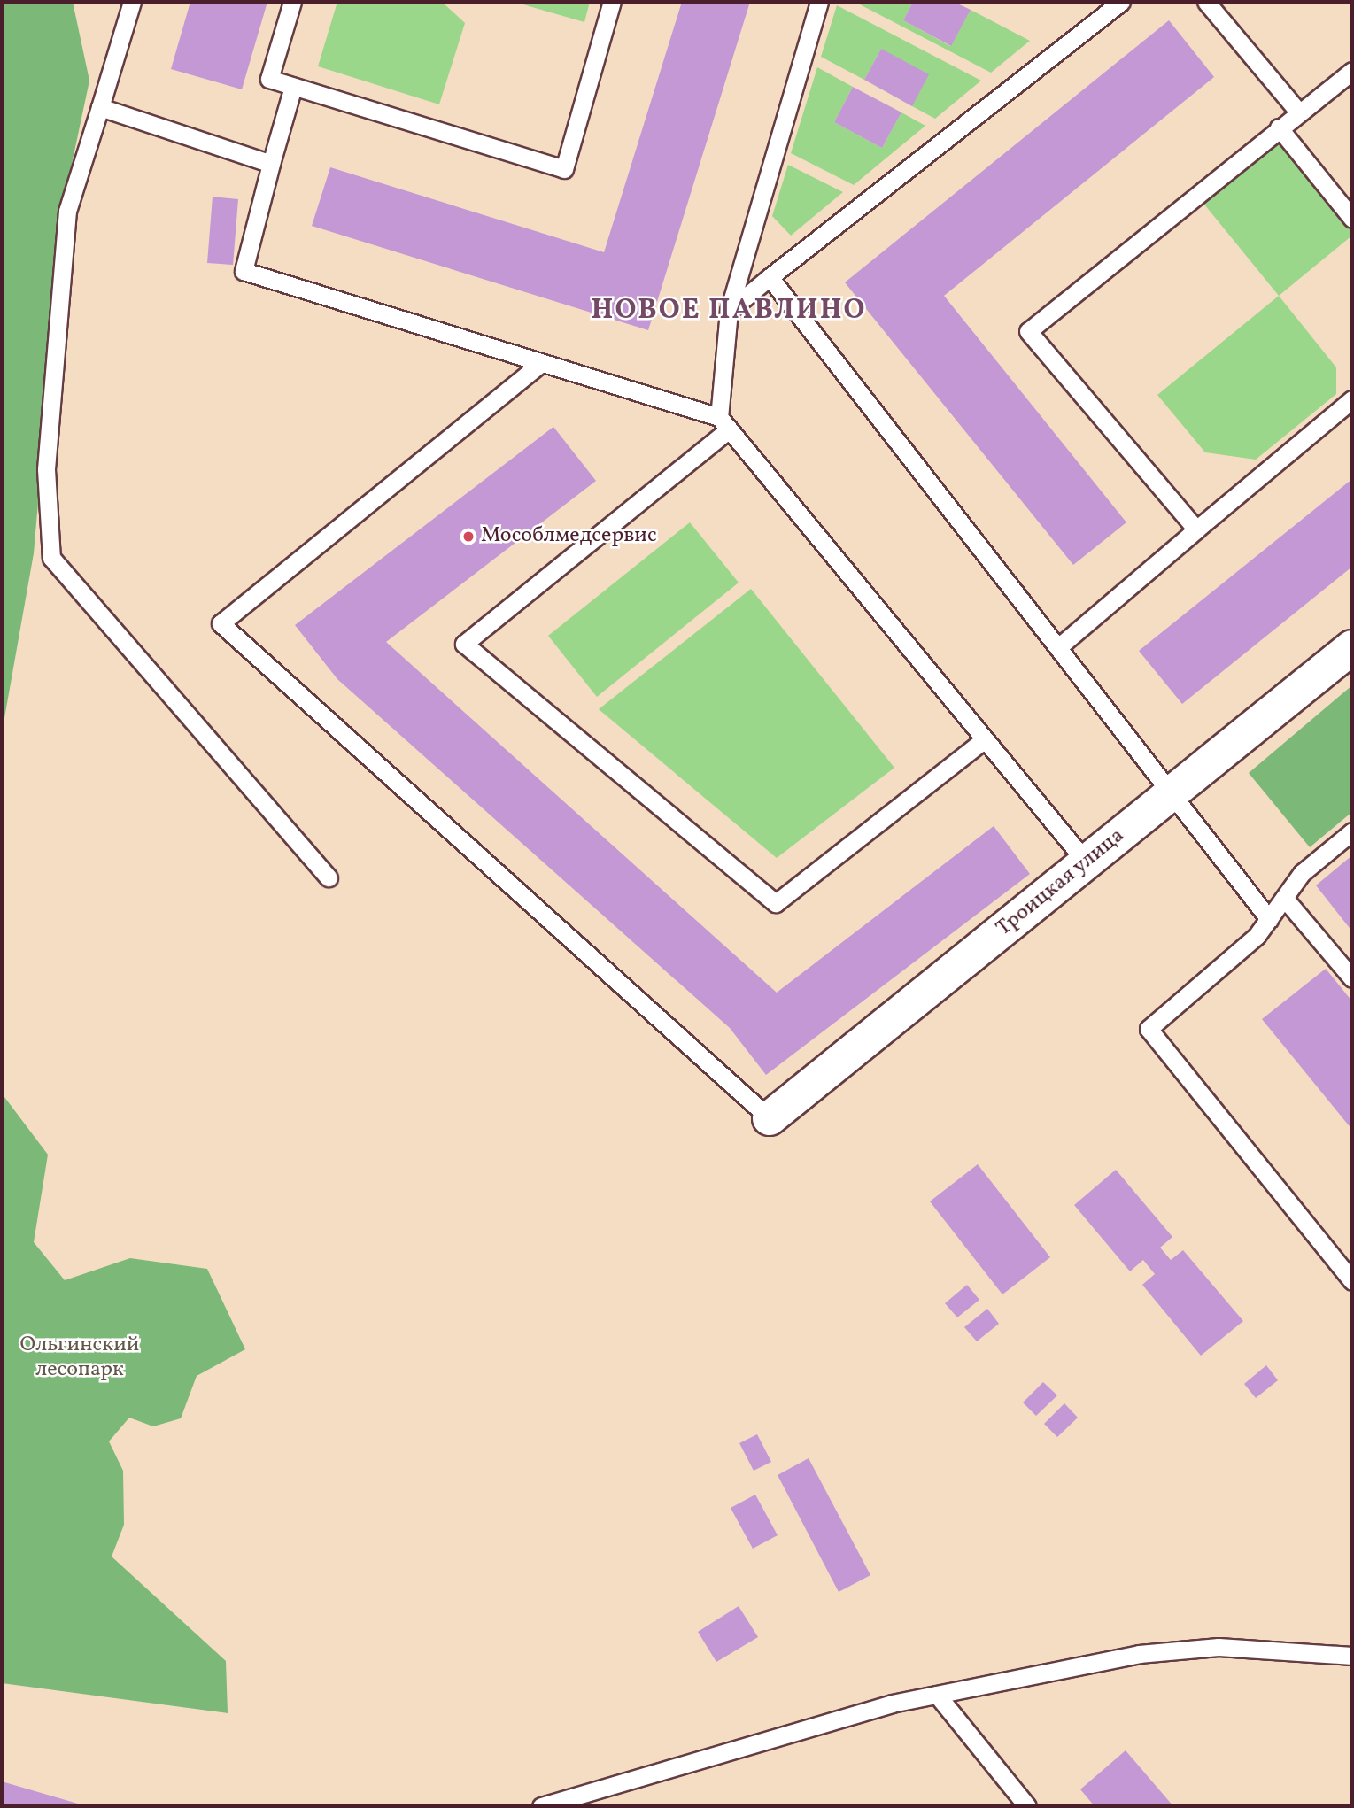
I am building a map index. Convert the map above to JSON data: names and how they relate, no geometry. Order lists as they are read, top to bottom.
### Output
{
  "streets": {
    "street": ["Троицкая улица"]
  },
  "districts": ["НОВОЕ ПАВЛИНО"],
  "parks": ["Ольгинский лесопарк"],
  "places": ["Мособлмедсервис"]
}
